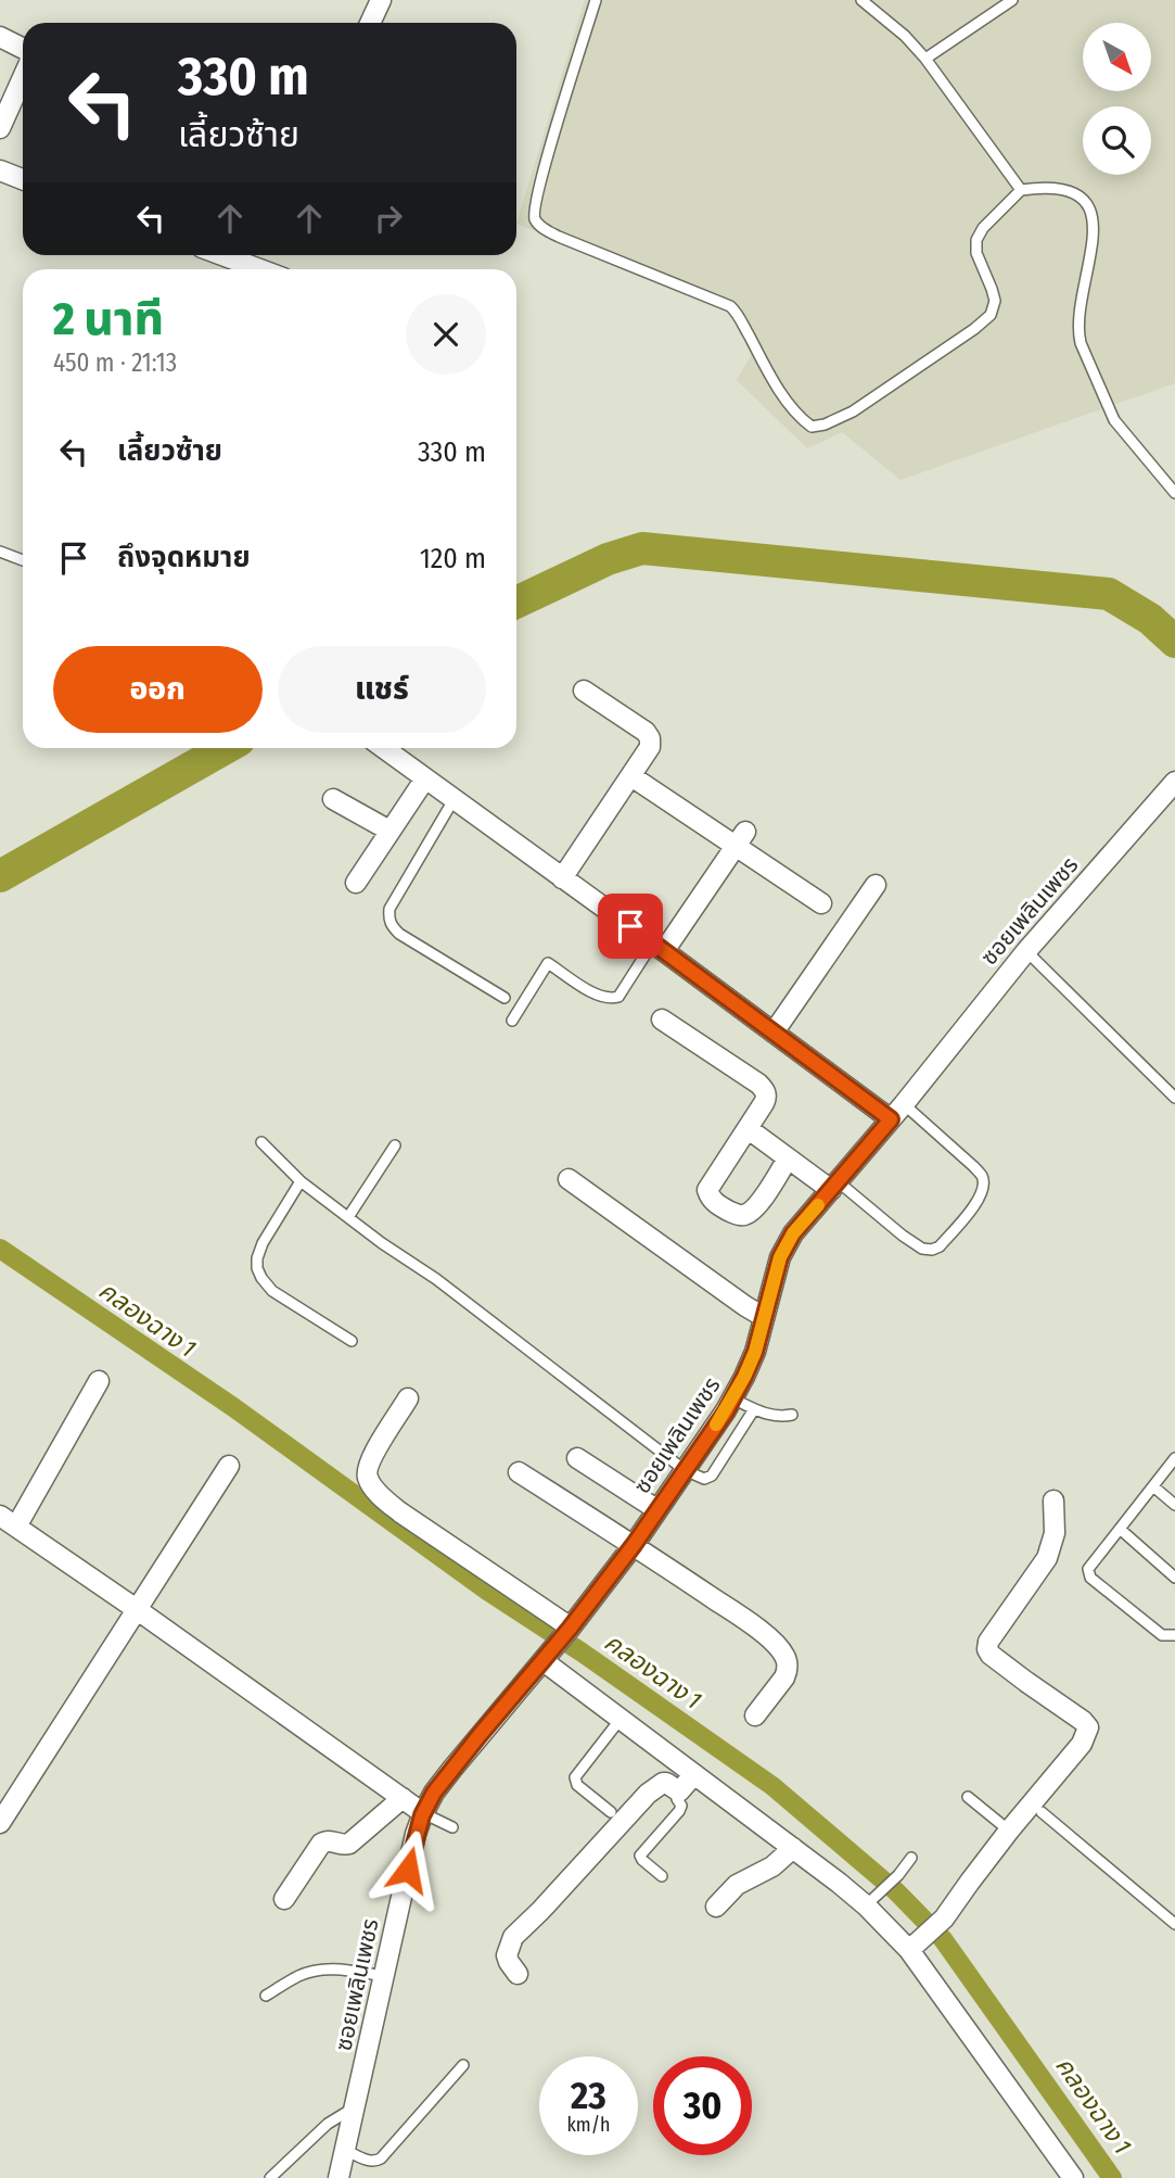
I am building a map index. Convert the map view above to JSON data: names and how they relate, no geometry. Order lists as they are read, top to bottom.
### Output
{
  "streets": {
    "street": ["ซอยเพลินเพชร"]
  },
  "water": ["คลองฉาง 1"],
  "north": "bottom right",
  "page": {
    "turn": ["330 m", "เลี้ยวซ้าย"],
    "heading": ["2 นาที", "450 m · 21:13"],
    "list": [
      {
        "name": "เลี้ยวซ้าย",
        "value": "330 m"
      },
      {
        "name": "ถึงจุดหมาย",
        "value": "120 m"
      }
    ],
    "buttons": ["ออก", "แชร์"],
    "speed": "23 km/h",
    "limit": "30"
  }
}
